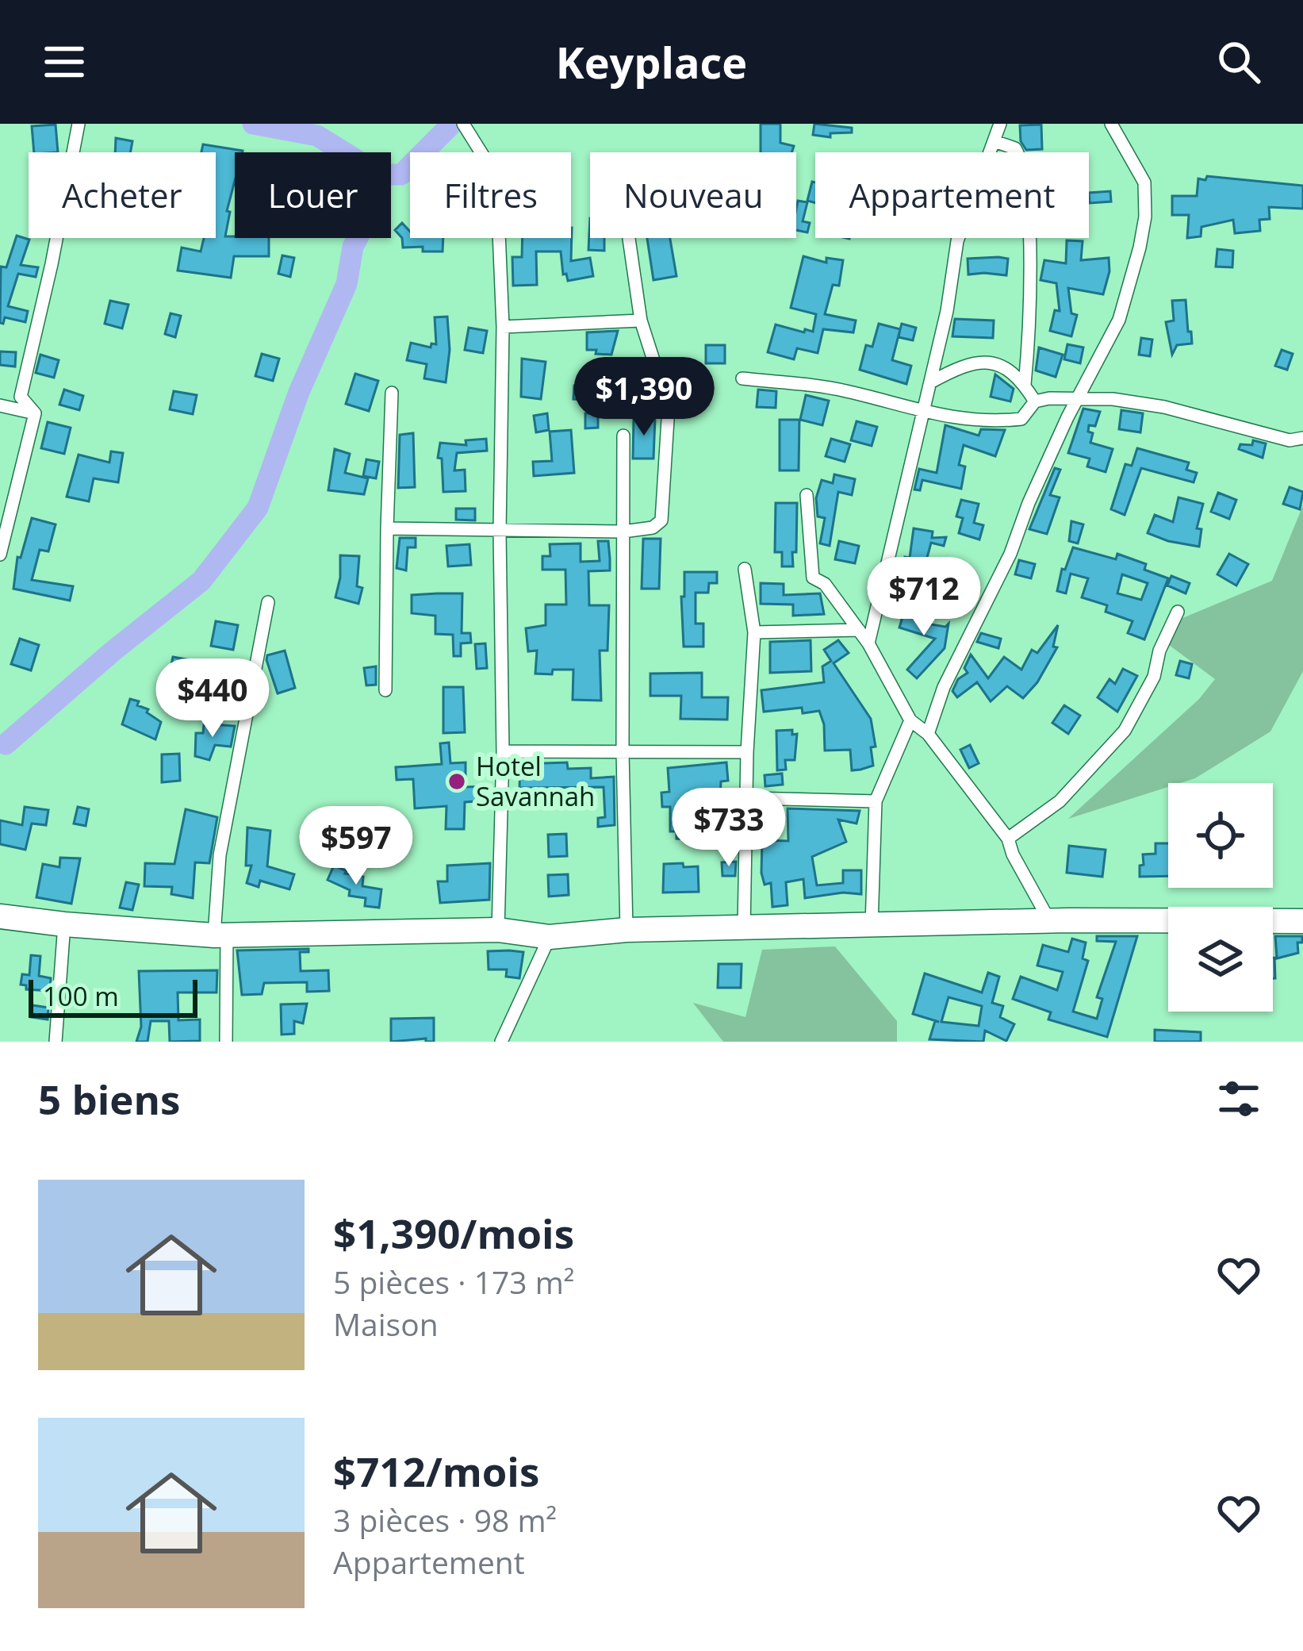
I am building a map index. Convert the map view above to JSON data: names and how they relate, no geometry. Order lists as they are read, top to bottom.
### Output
{
  "places": ["Hotel Savannah"],
  "scale_bar": "100 m",
  "page": {
    "header": "Keyplace",
    "chip": [
      "Acheter",
      "Louer",
      "Filtres",
      "Nouveau",
      "Appartement"
    ],
    "price": [
      "$1,390",
      "$712",
      "$440",
      "$733",
      "$597"
    ],
    "scale": "100 m",
    "heading": "5 biens",
    "list": [
      {
        "name": "$1,390/mois",
        "note": "5 pièces · 173 m² · Maison"
      },
      {
        "name": "$712/mois",
        "note": "3 pièces · 98 m² · Appartement"
      }
    ]
  }
}
